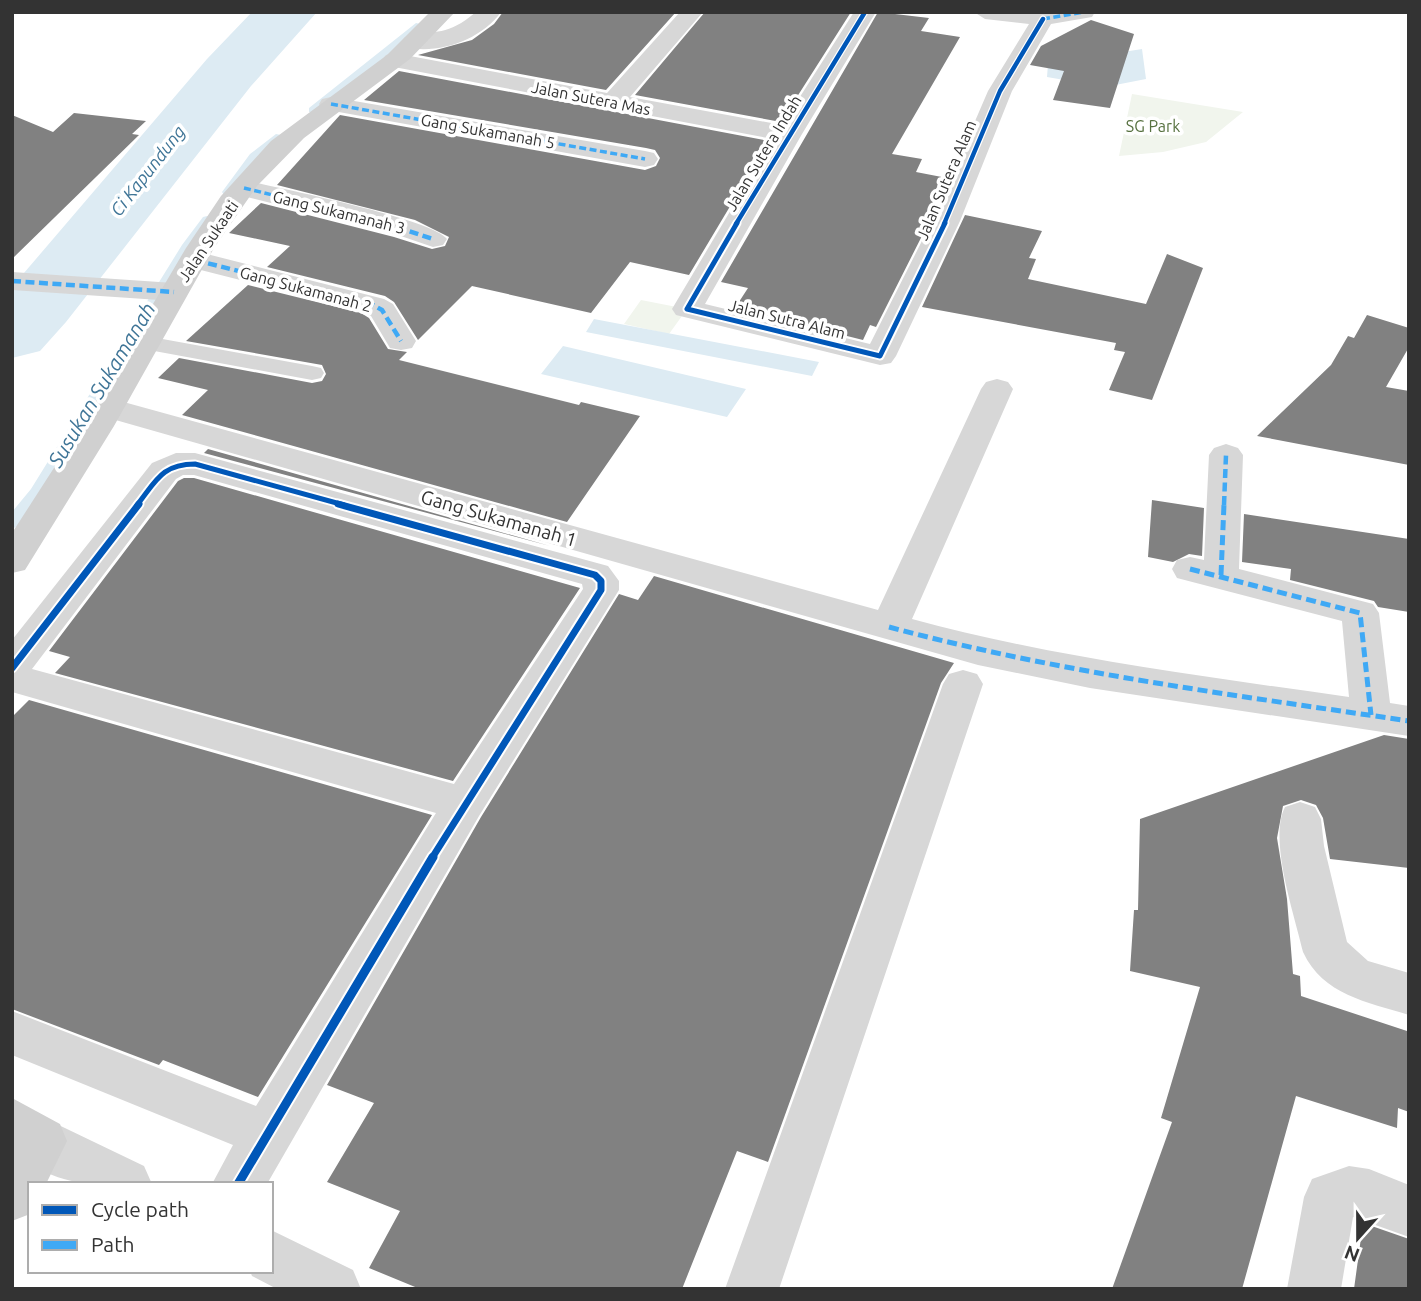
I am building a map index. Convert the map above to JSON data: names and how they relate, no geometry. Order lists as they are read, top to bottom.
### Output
{
  "streets": {
    "street": [
      "Jalan Sutera Mas",
      "Gang Sukamanah 5",
      "Jalan Sutera Indah",
      "Jalan Sutera Alam",
      "Gang Sukamanah 3",
      "Jalan Sukaati",
      "Gang Sukamanah 2",
      "Jalan Sutra Alam",
      "Gang Sukamanah 1"
    ]
  },
  "crossings": [
    ["Jalan Sutera Mas", "Jalan Sutera Indah"],
    ["Jalan Sutera Mas", "Jalan Sukaati"],
    ["Gang Sukamanah 5", "Jalan Sukaati"],
    ["Jalan Sutera Indah", "Jalan Sutra Alam"],
    ["Jalan Sutera Alam", "Jalan Sutra Alam"],
    ["Gang Sukamanah 3", "Jalan Sukaati"],
    ["Jalan Sukaati", "Gang Sukamanah 2"],
    ["Jalan Sukaati", "Gang Sukamanah 1"]
  ],
  "water": ["Ci Kapundung", "Susukan Sukamanah"],
  "parks": ["SG Park"],
  "legend": ["Cycle path", "Path"],
  "north": "bottom"
}
